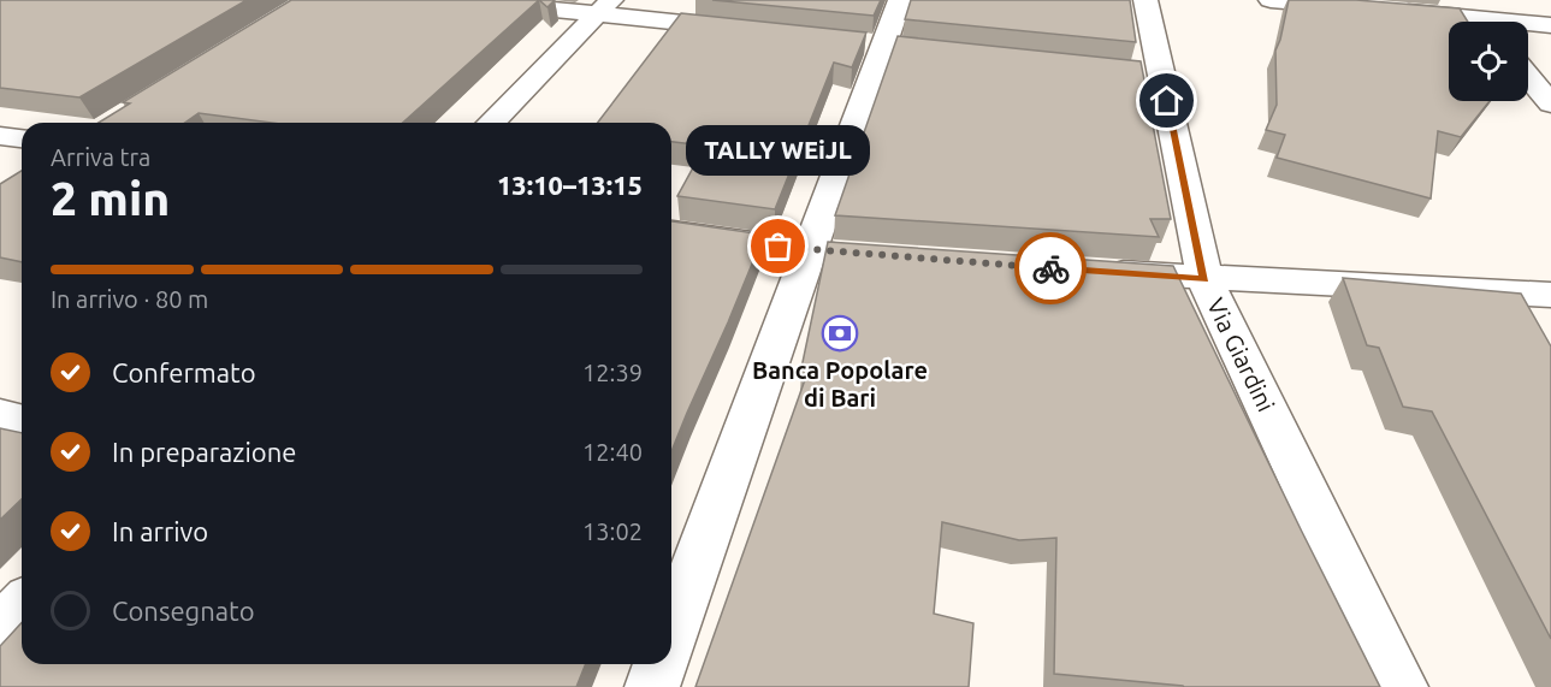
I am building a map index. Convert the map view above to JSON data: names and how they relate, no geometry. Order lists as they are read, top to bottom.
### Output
{
  "streets": {
    "street": ["Via Giardini"]
  },
  "places": {
    "other": ["TALLY WEiJL"],
    "bank": ["Banca Popolare di Bari"]
  },
  "page": {
    "heading": ["2 min", "Arriva tra", "13:10–13:15"],
    "bubble": "TALLY WEiJL",
    "bar": "In arrivo · 80 m",
    "list": [
      ["Confermato", "12:39"],
      ["In preparazione", "12:40"],
      ["In arrivo", "13:02"],
      "Consegnato"
    ]
  }
}
